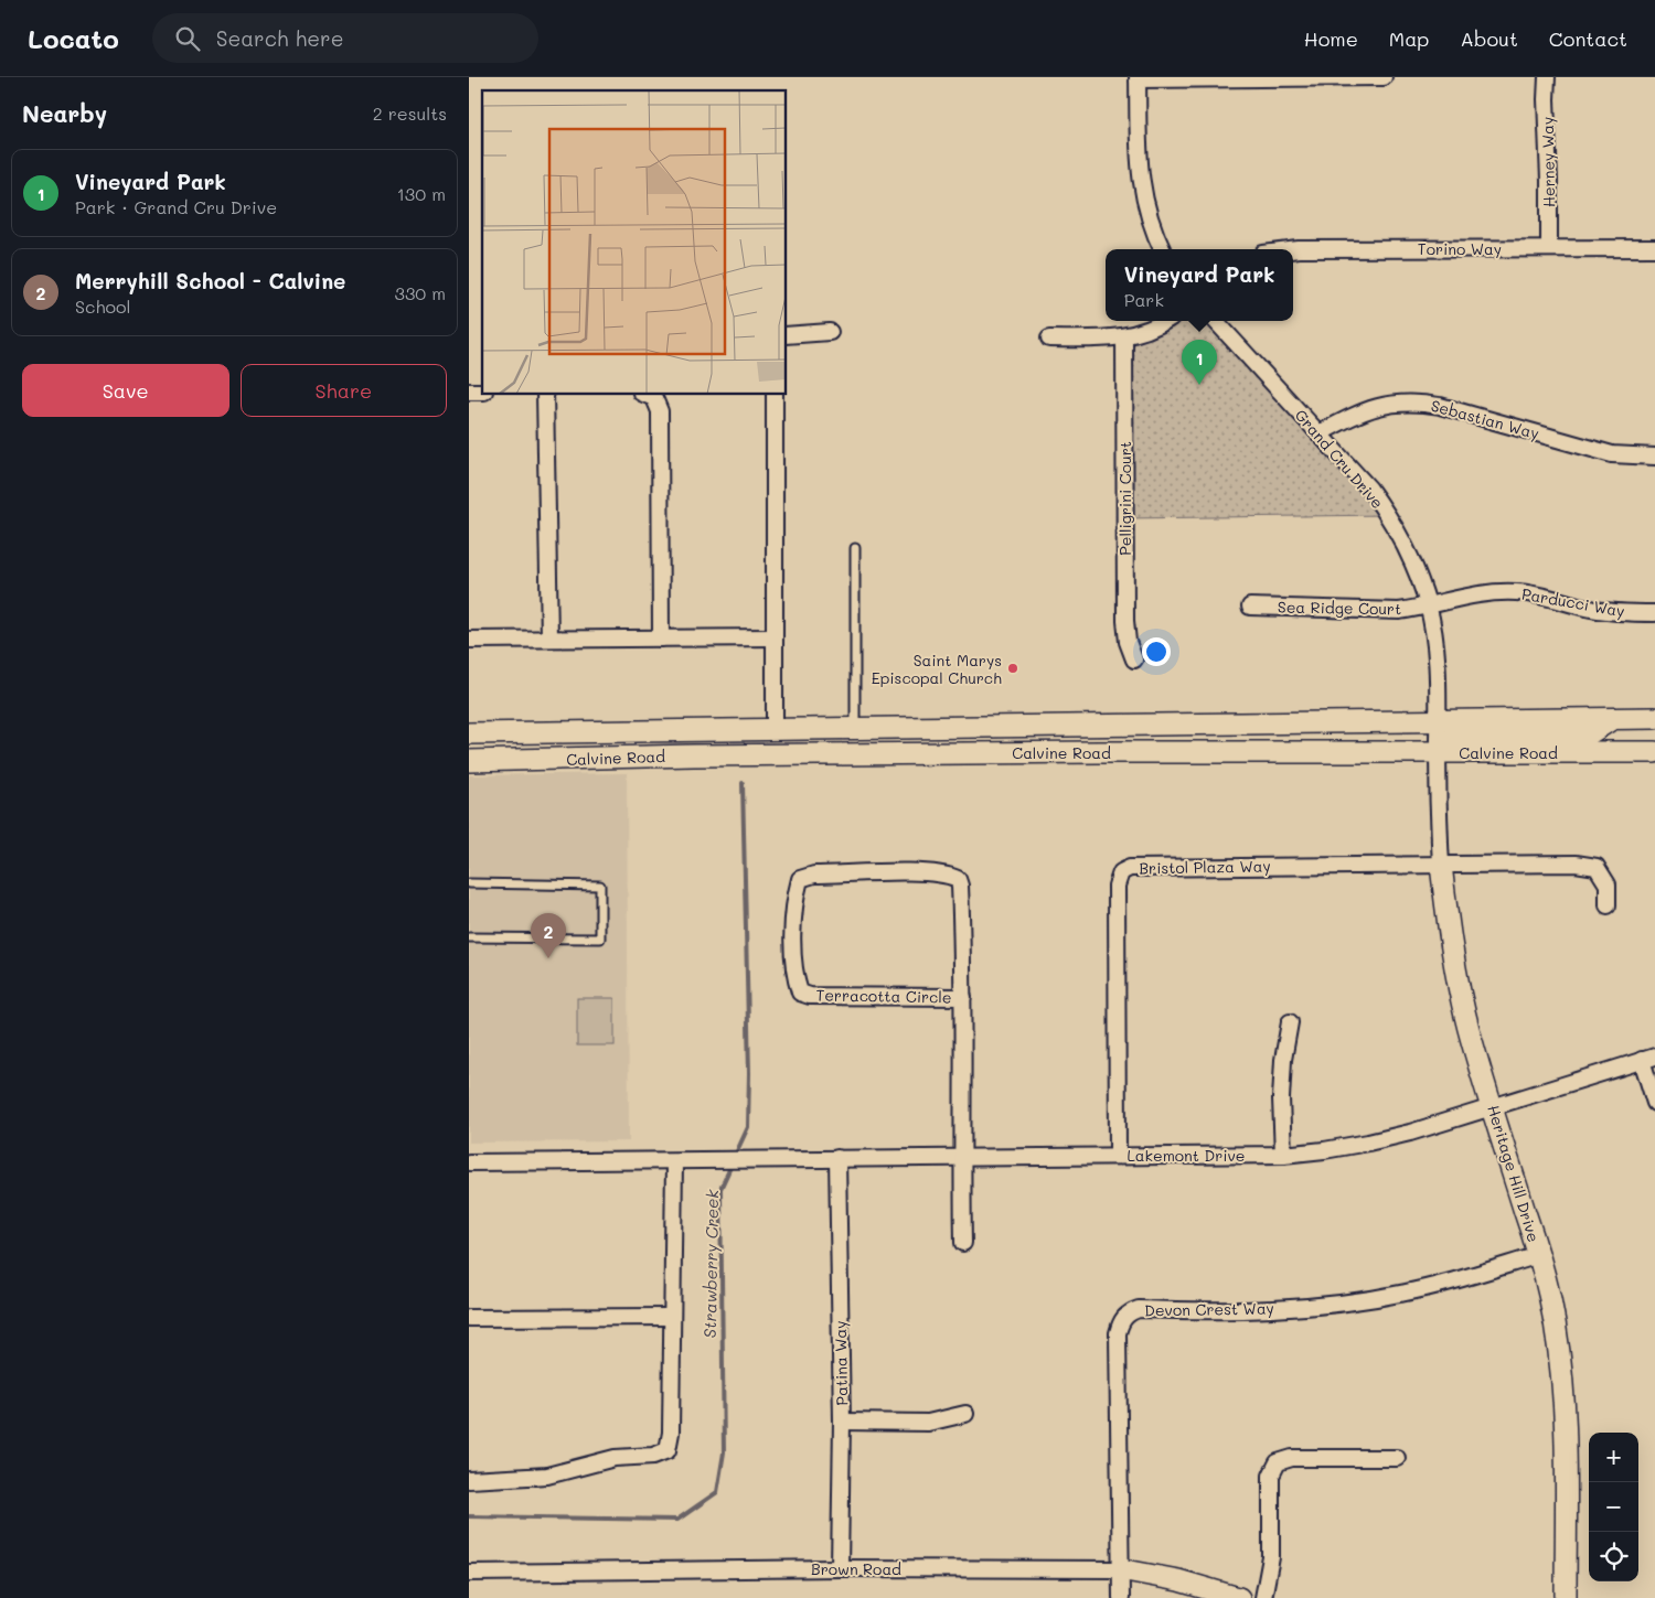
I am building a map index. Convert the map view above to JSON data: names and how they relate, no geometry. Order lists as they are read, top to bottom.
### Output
{
  "streets": {
    "main road": ["Calvine Road", "Heritage Hill Drive", "Brown Road"],
    "street": [
      "Herney Way",
      "Torino Way",
      "Sebastian Way",
      "Grand Cru Drive",
      "Pelligrini Court",
      "Parducci Way",
      "Sea Ridge Court",
      "Bristol Plaza Way",
      "Terracotta Circle",
      "Lakemont Drive",
      "Devon Crest Way",
      "Patina Way"
    ]
  },
  "crossings": [
    ["Herney Way", "Torino Way"],
    ["Sebastian Way", "Grand Cru Drive"],
    ["Grand Cru Drive", "Parducci Way"],
    ["Grand Cru Drive", "Sea Ridge Court"],
    ["Grand Cru Drive", "Calvine Road"],
    ["Grand Cru Drive", "Heritage Hill Drive"],
    ["Parducci Way", "Sea Ridge Court"],
    ["Calvine Road", "Heritage Hill Drive"],
    ["Bristol Plaza Way", "Lakemont Drive"],
    ["Bristol Plaza Way", "Heritage Hill Drive"],
    ["Terracotta Circle", "Lakemont Drive"],
    ["Lakemont Drive", "Heritage Hill Drive"],
    ["Lakemont Drive", "Patina Way"],
    ["Heritage Hill Drive", "Devon Crest Way"],
    ["Devon Crest Way", "Brown Road"],
    ["Patina Way", "Brown Road"]
  ],
  "water": ["Strawberry Creek"],
  "places": ["Saint Marys Episcopal Church"],
  "page": {
    "header": "Locato",
    "search": "Search here",
    "nav": [
      "Home",
      "Map",
      "About",
      "Contact"
    ],
    "heading": ["Nearby", "2 results"],
    "list": [
      {
        "mark": "1",
        "name": "Vineyard Park",
        "note": "Park · Grand Cru Drive",
        "value": "130 m"
      },
      {
        "mark": "2",
        "name": "Merryhill School - Calvine",
        "note": "School",
        "value": "330 m"
      }
    ],
    "popup": ["Vineyard Park", "Park"],
    "pins": ["1", "2"],
    "buttons": ["Save", "Share"],
    "map_buttons": ["+", "−"]
  }
}
